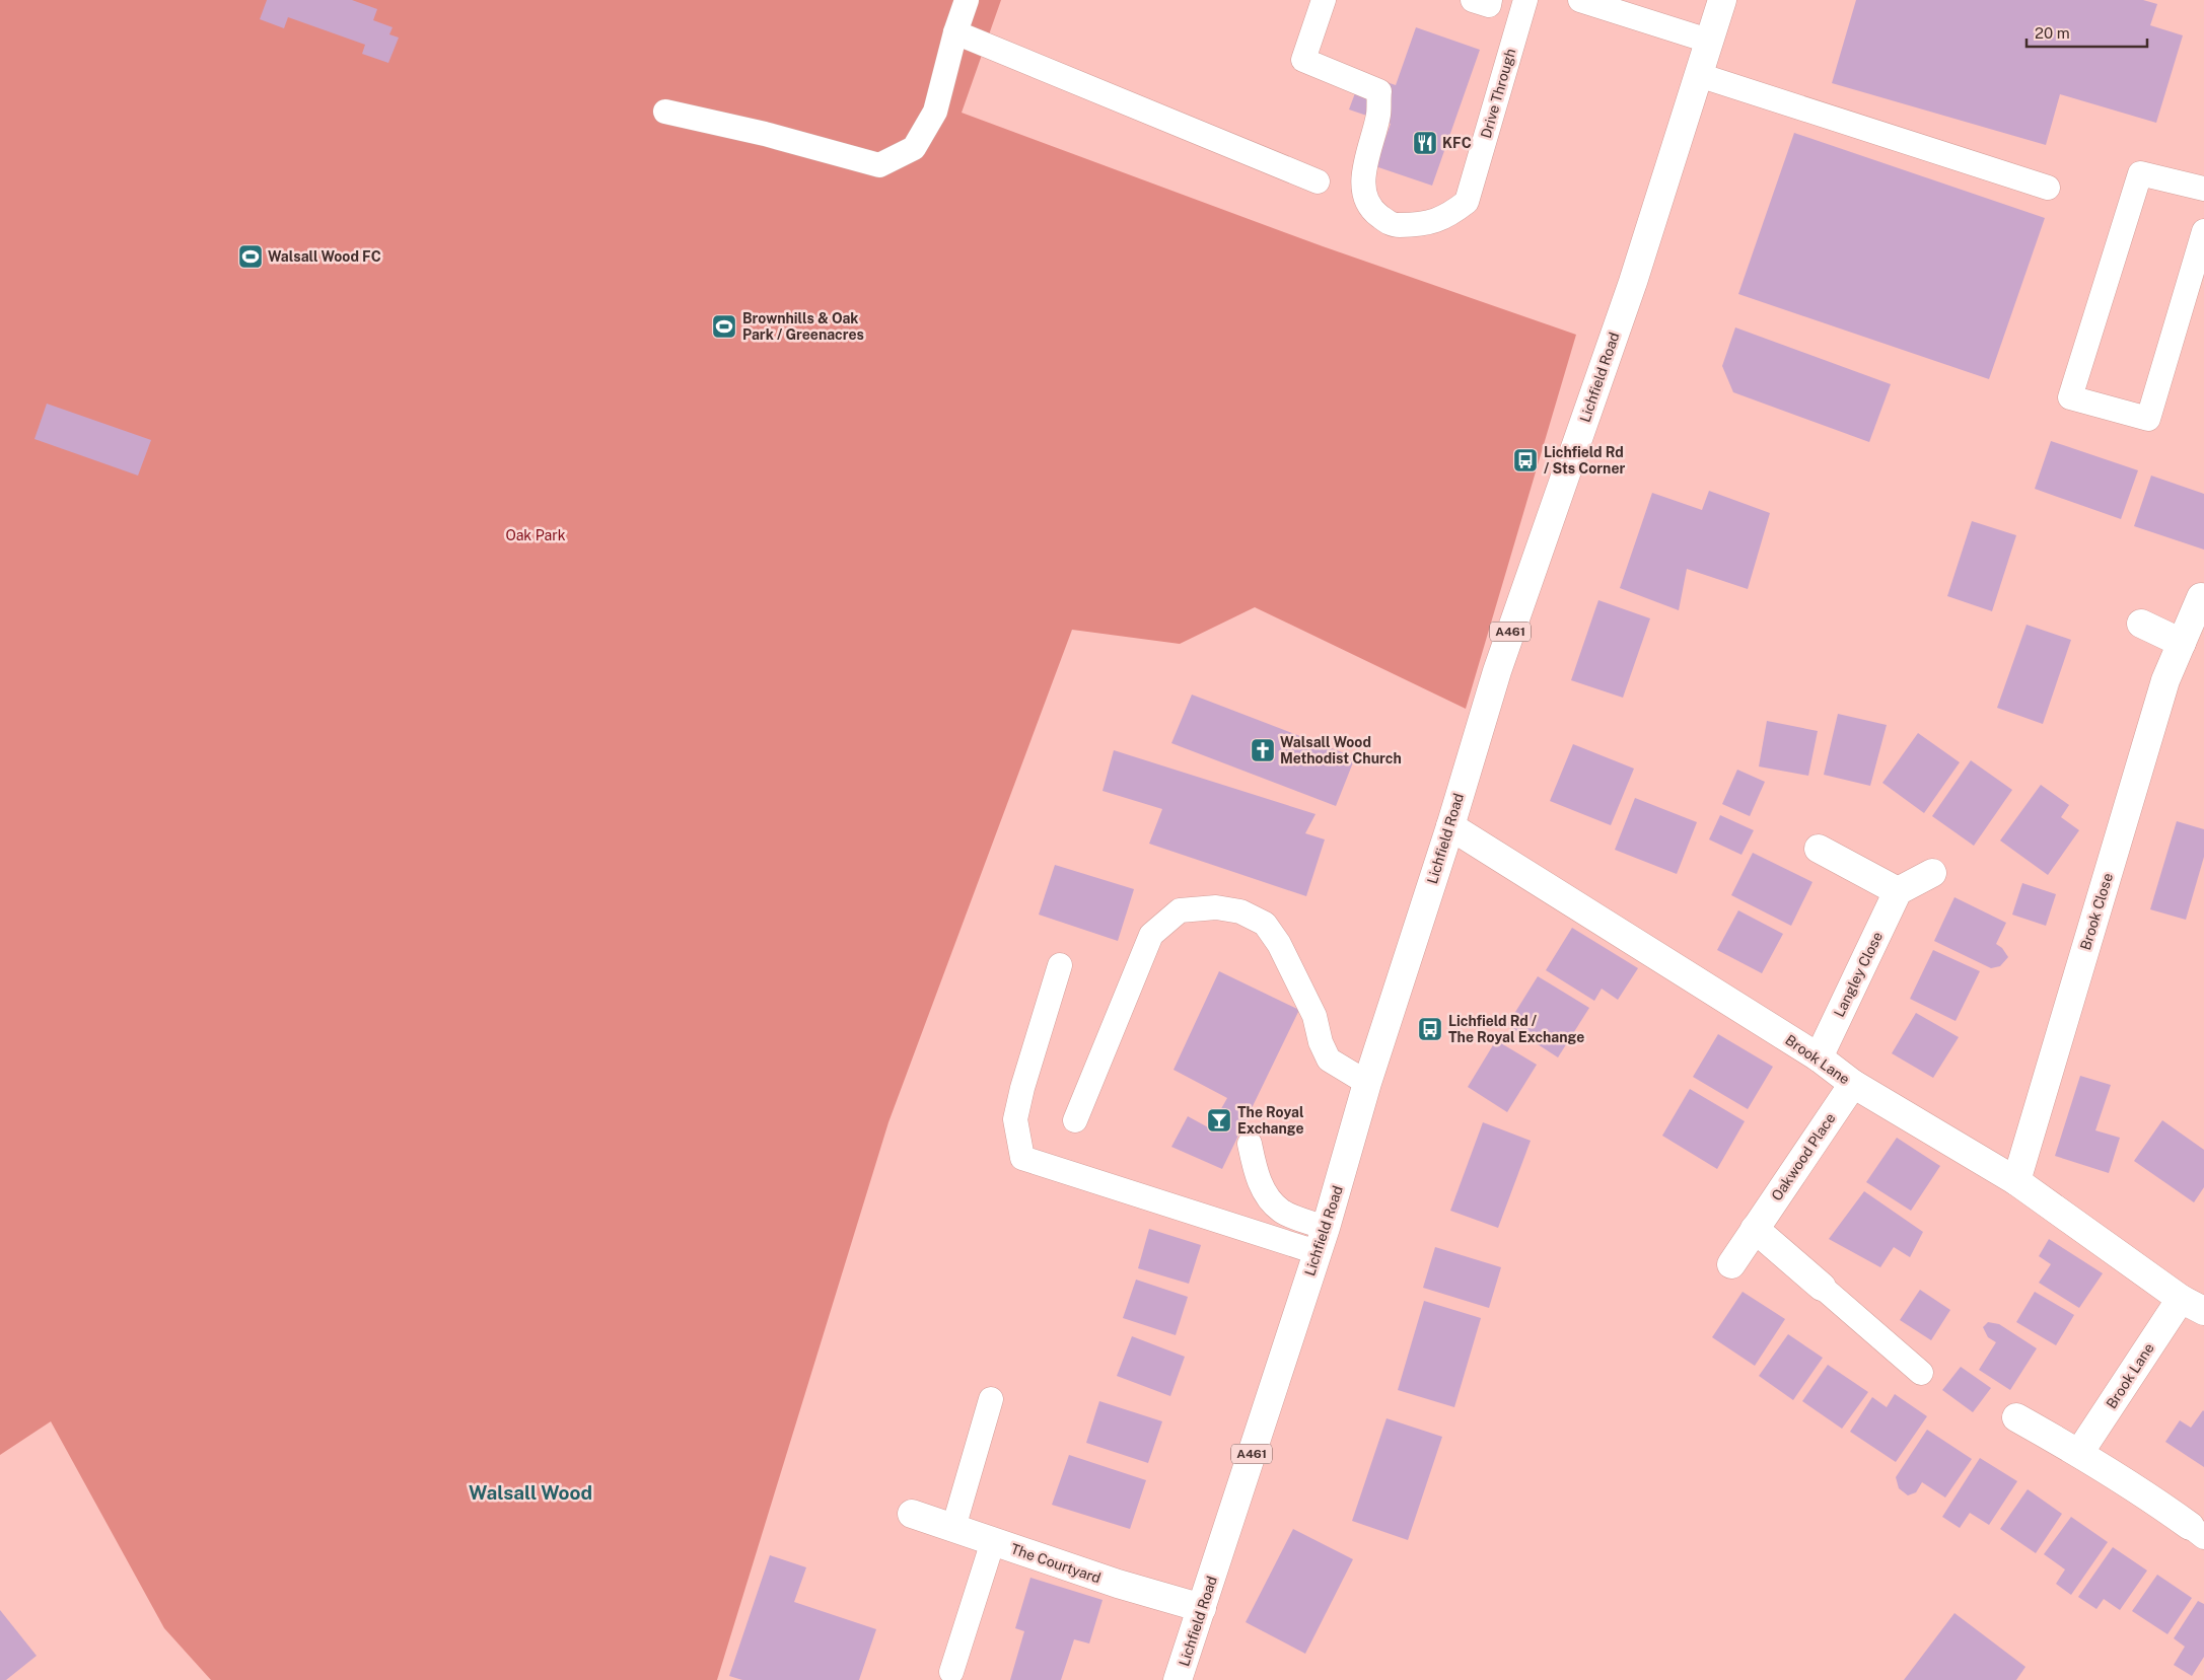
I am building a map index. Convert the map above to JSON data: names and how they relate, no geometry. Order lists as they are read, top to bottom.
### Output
{
  "streets": {
    "main road": [
      "Lichfield Road",
      "A461",
      "Brook Close",
      "Langley Close",
      "Brook Lane",
      "Oakwood Place",
      "The Courtyard"
    ],
    "lane": ["Drive Through"]
  },
  "crossings": [
    ["Lichfield Road", "Brook Lane"],
    ["Lichfield Road", "The Courtyard"],
    ["Brook Close", "Brook Lane"],
    ["Langley Close", "Brook Lane"],
    ["Brook Lane", "Oakwood Place"]
  ],
  "districts": ["Walsall Wood"],
  "parks": ["Oak Park"],
  "places": {
    "restaurant": ["KFC"],
    "sports": ["Walsall Wood FC", "Brownhills & Oak Park / Greenacres"],
    "bus stop": ["Lichfield Rd / Sts Corner", "Lichfield Rd / The Royal Exchange"],
    "church": ["Walsall Wood Methodist Church"],
    "bar": ["The Royal Exchange"]
  },
  "scale_bar": "20 m"
}
